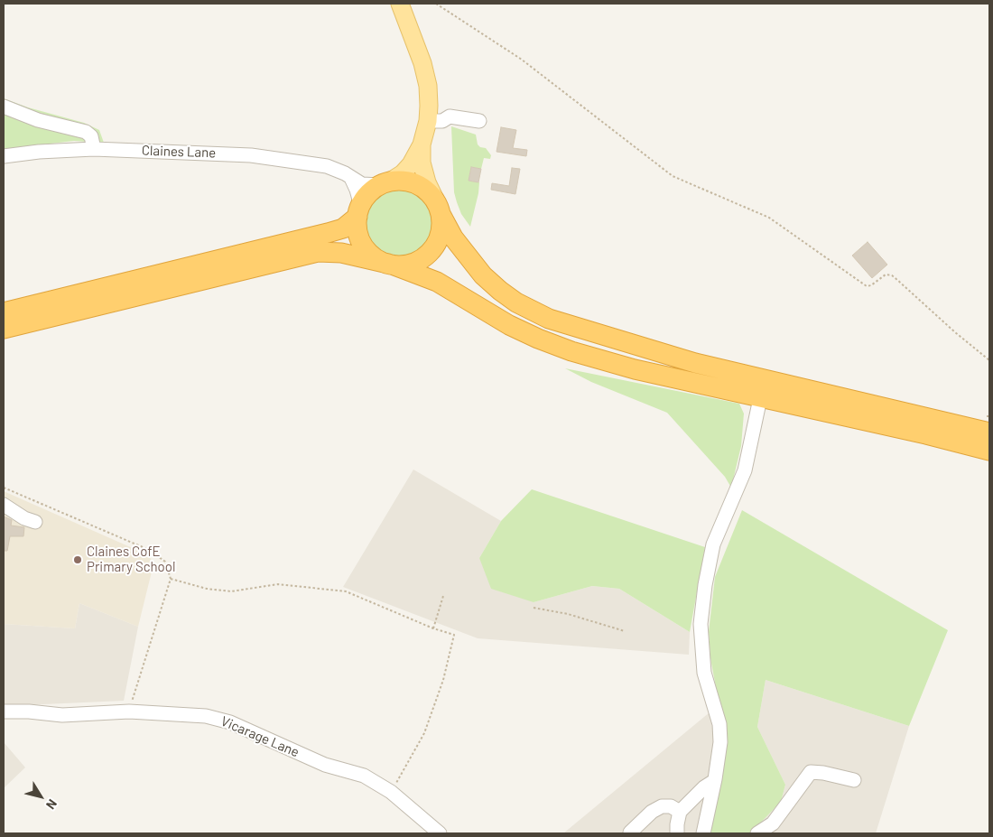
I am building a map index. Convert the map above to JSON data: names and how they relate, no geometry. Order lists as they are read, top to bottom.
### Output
{
  "streets": {
    "street": ["Claines Lane", "Vicarage Lane"]
  },
  "places": ["Claines CofE Primary School"],
  "north": "bottom right"
}
